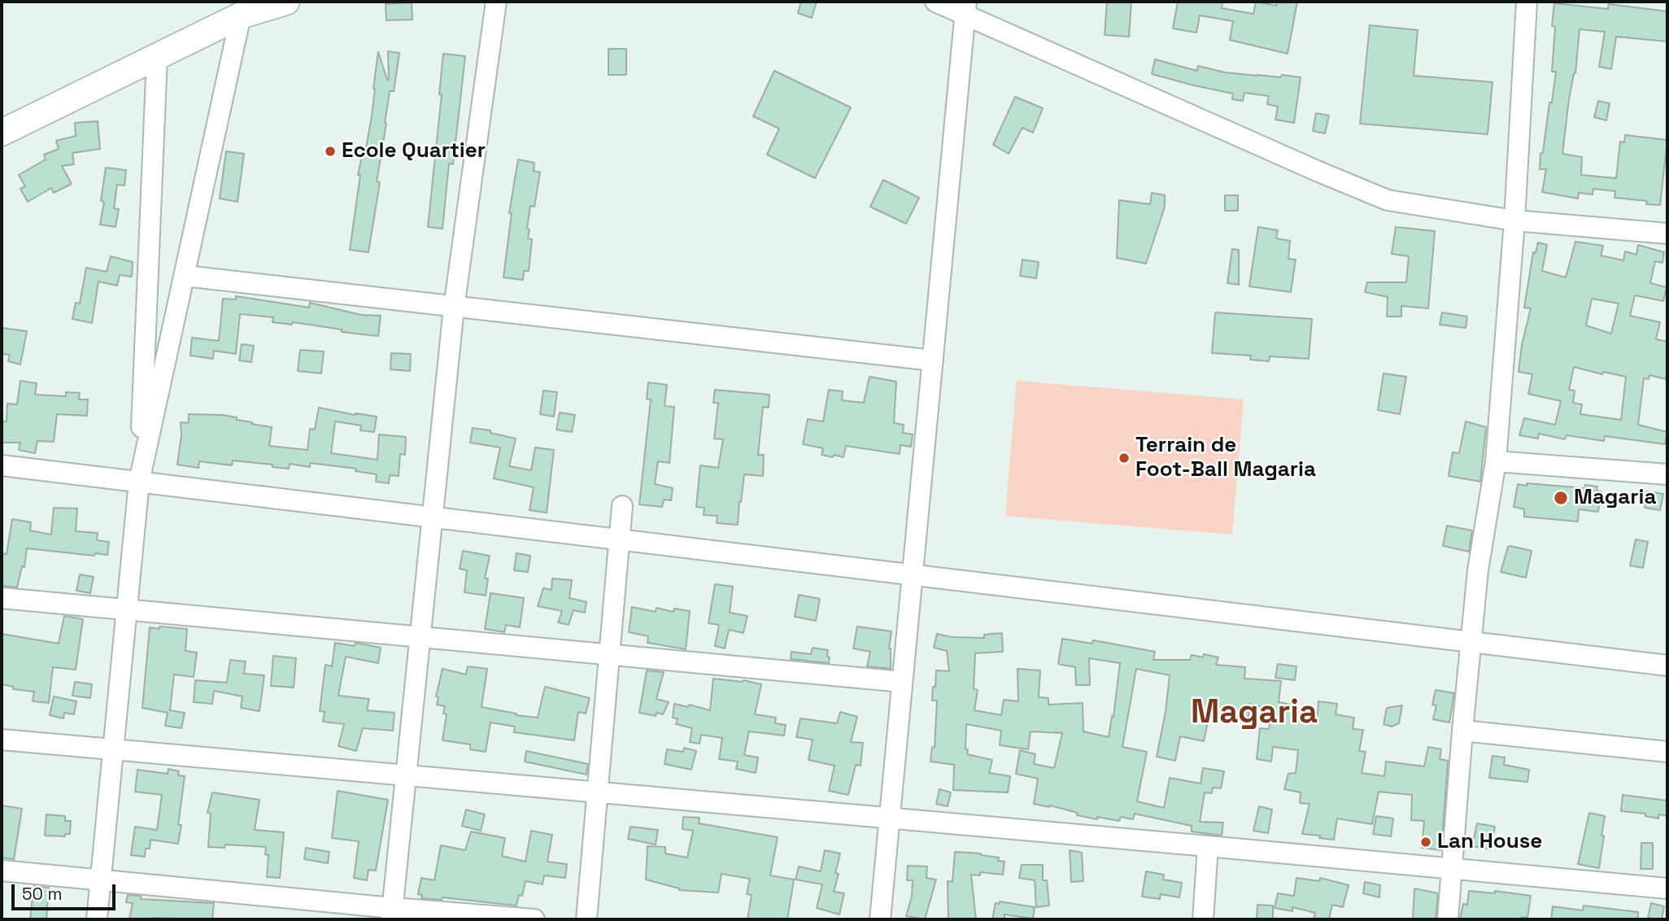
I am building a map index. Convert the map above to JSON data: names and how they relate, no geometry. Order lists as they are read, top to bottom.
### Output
{
  "districts": ["Magaria"],
  "places": [
    "Ecole Quartier",
    "Terrain de Foot-Ball Magaria",
    "Magaria",
    "Lan House"
  ],
  "scale_bar": "50 m"
}
